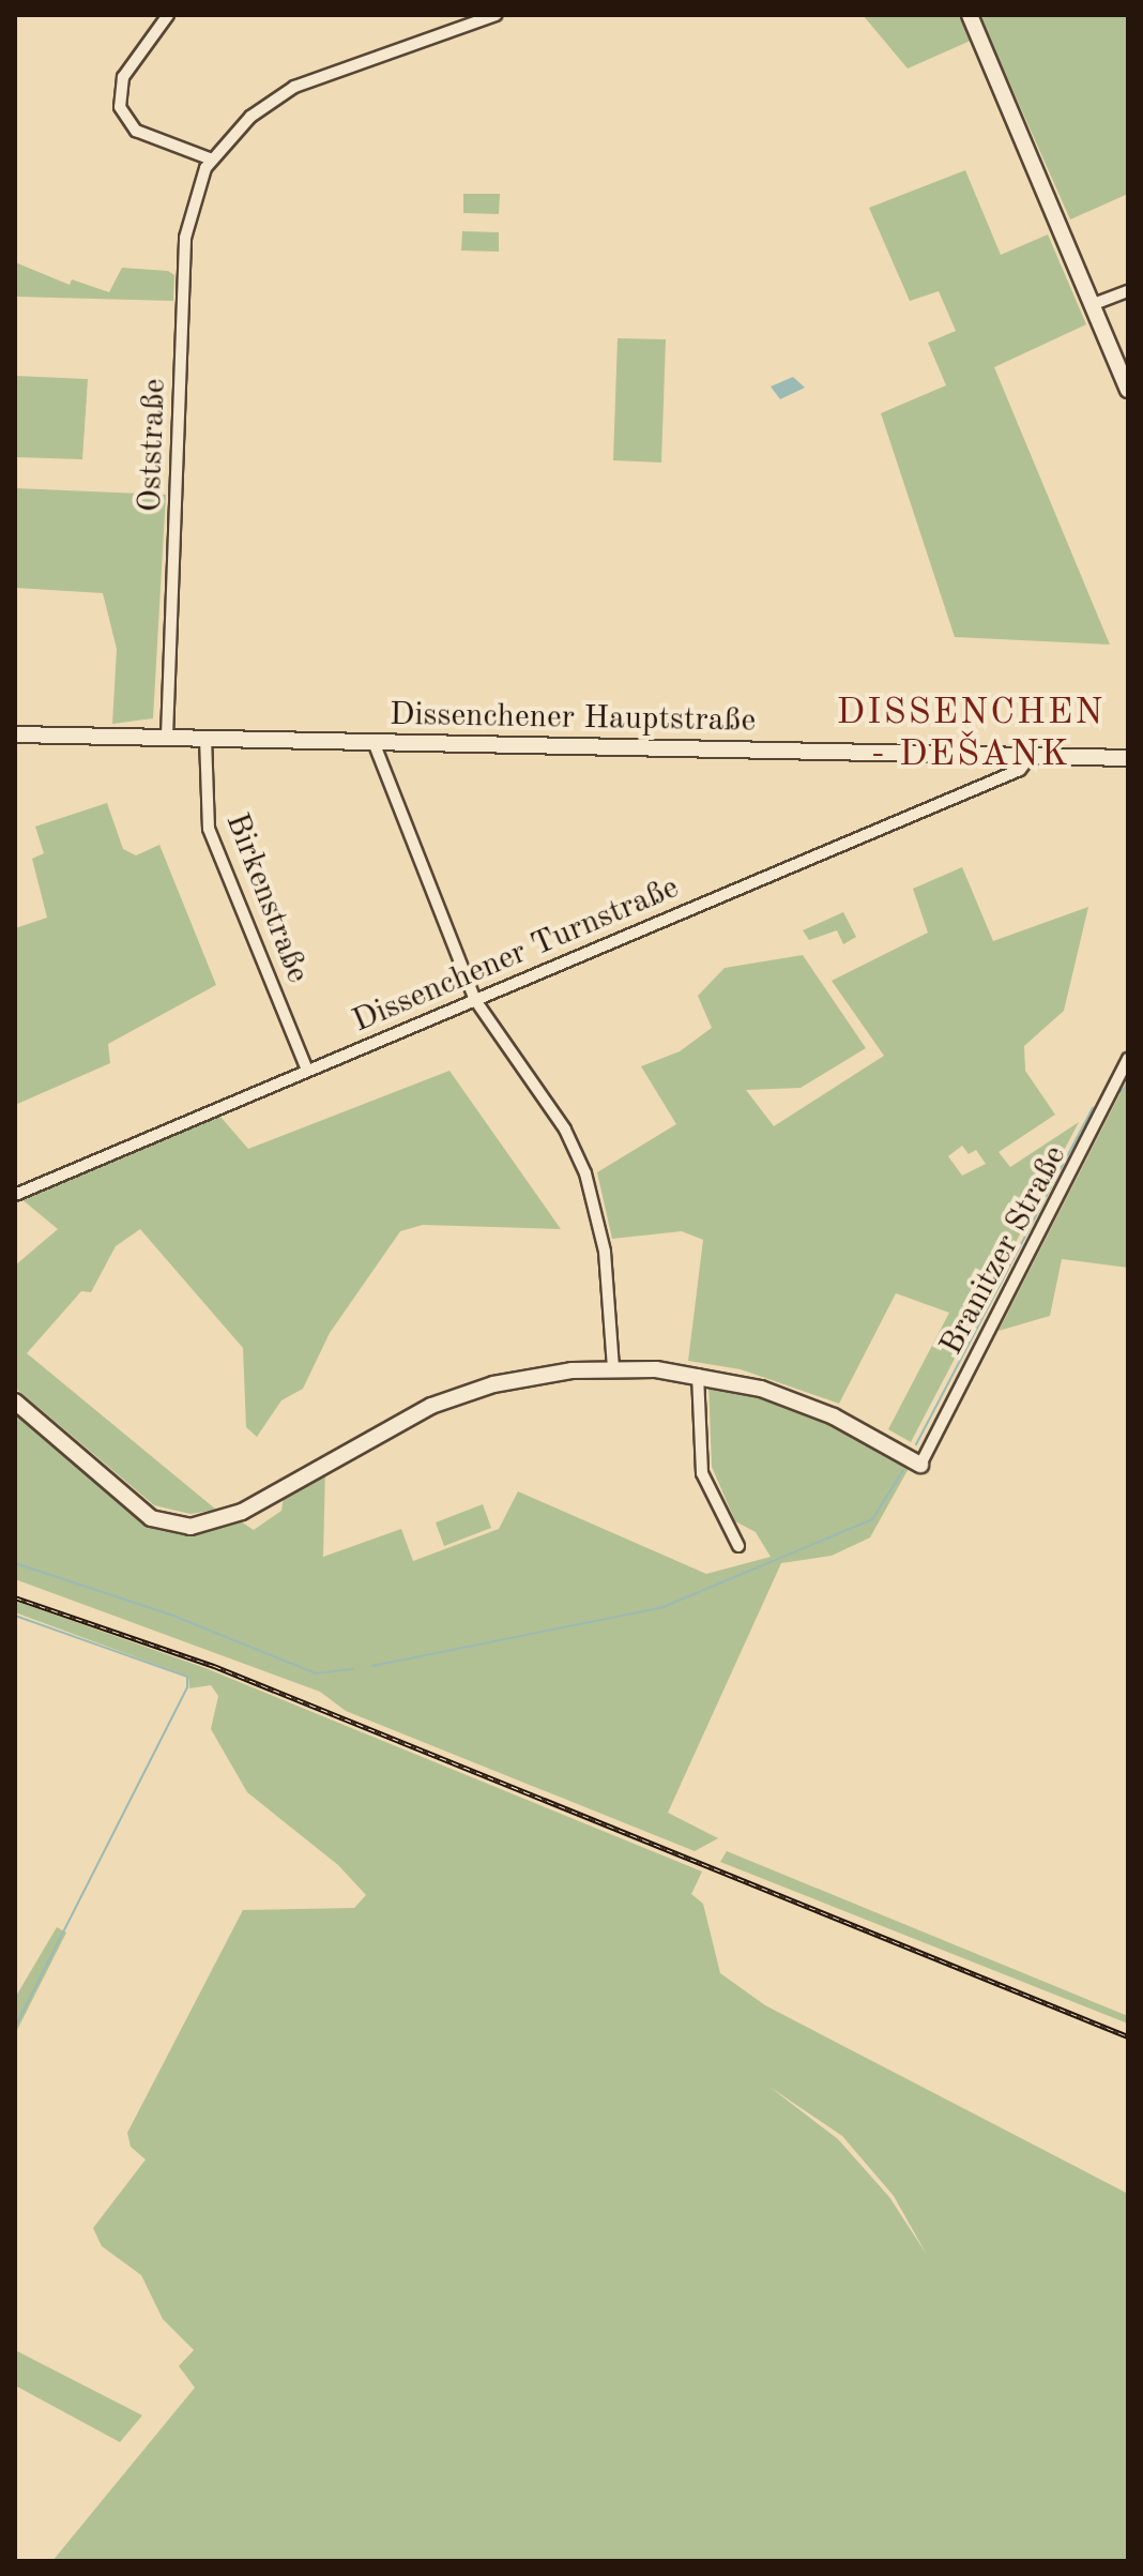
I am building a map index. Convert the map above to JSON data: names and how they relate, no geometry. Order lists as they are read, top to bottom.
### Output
{
  "streets": {
    "street": [
      "Oststraße",
      "Dissenchener Hauptstraße",
      "Birkenstraße",
      "Dissenchener Turnstraße",
      "Branitzer Straße"
    ]
  },
  "crossings": [
    ["Oststraße", "Dissenchener Hauptstraße"],
    ["Dissenchener Hauptstraße", "Birkenstraße"],
    ["Dissenchener Hauptstraße", "Dissenchener Turnstraße"],
    ["Birkenstraße", "Dissenchener Turnstraße"]
  ],
  "districts": ["DISSENCHEN - DEŠANK"]
}
